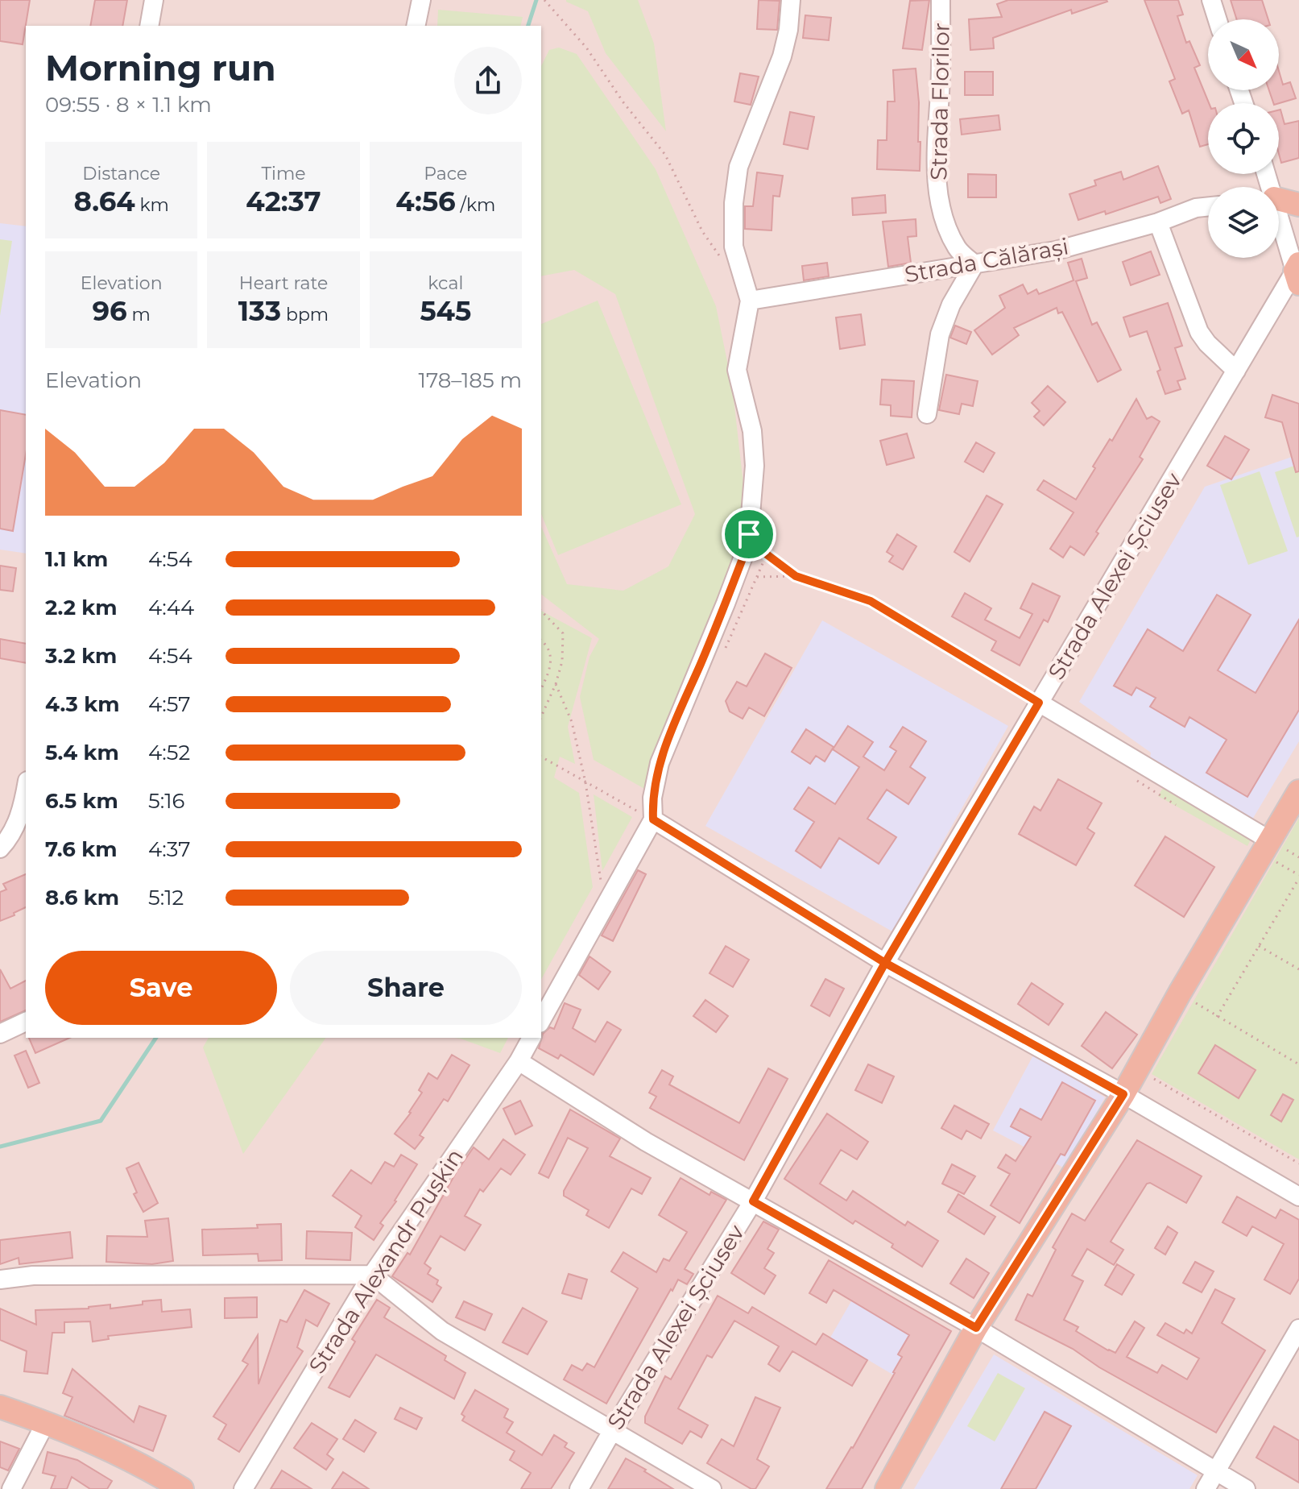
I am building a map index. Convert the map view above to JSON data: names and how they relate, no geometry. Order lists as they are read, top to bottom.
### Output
{
  "streets": {
    "street": [
      "Strada Florilor",
      "Strada Călărași",
      "Strada Alexei Șciusev",
      "Strada Alexandr Pușkin"
    ]
  },
  "crossings": [
    ["Strada Florilor", "Strada Călărași"]
  ],
  "north": "bottom right",
  "page": {
    "heading": ["Morning run", "09:55 · 8 × 1.1 km"],
    "stats": [
      ["Distance", "8.64 km"],
      ["Time", "42:37"],
      ["Pace", "4:56 /km"],
      ["Elevation", "96 m"],
      ["Heart rate", "133 bpm"],
      ["kcal", "545"]
    ],
    "chart": ["Elevation", "178–185 m"],
    "list": [
      {
        "name": "1.1 km",
        "note": "4:54"
      },
      {
        "name": "2.2 km",
        "note": "4:44"
      },
      {
        "name": "3.2 km",
        "note": "4:54"
      },
      {
        "name": "4.3 km",
        "note": "4:57"
      },
      {
        "name": "5.4 km",
        "note": "4:52"
      },
      {
        "name": "6.5 km",
        "note": "5:16"
      },
      {
        "name": "7.6 km",
        "note": "4:37"
      },
      {
        "name": "8.6 km",
        "note": "5:12"
      }
    ],
    "buttons": ["Save", "Share"]
  }
}
